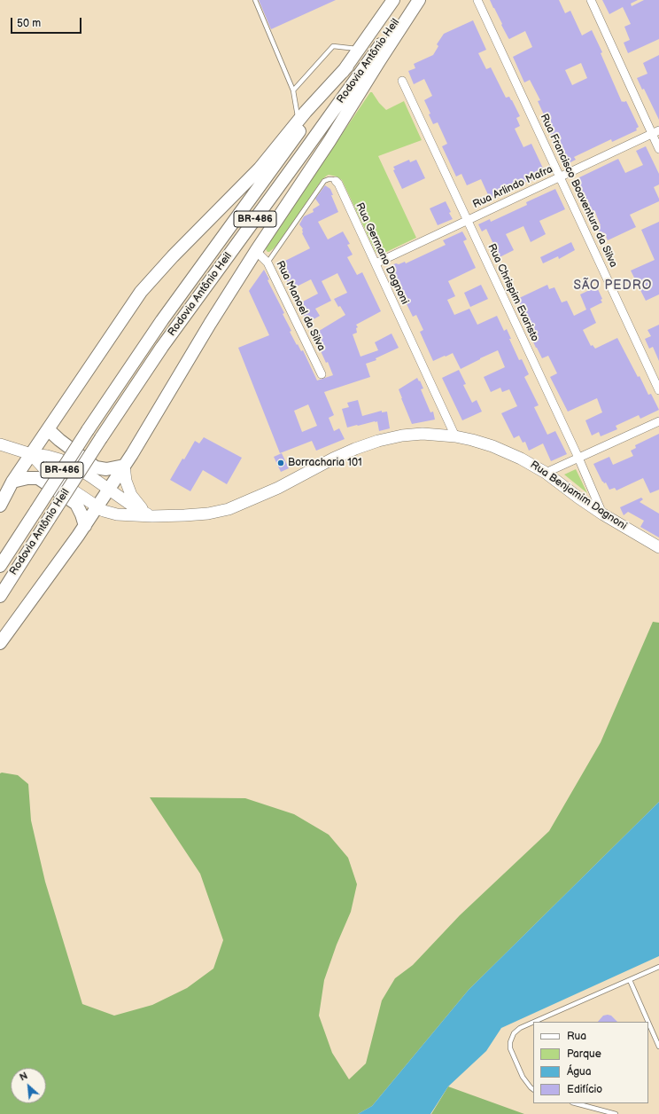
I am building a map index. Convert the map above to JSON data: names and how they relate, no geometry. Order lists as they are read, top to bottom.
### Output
{
  "streets": {
    "main road": ["Rodovia Antônio Heil", "BR-486"],
    "street": [
      "Rua Arlindo Mafra",
      "Rua Francisco Boaventura da Silva",
      "Rua Germano Dagnoni",
      "Rua Chrispim Evaristo",
      "Rua Manoel da Silva",
      "Rua Benjamim Dagnoni"
    ]
  },
  "crossings": [
    ["Rua Arlindo Mafra", "Rua Francisco Boaventura da Silva"],
    ["Rua Arlindo Mafra", "Rua Germano Dagnoni"],
    ["Rua Arlindo Mafra", "Rua Chrispim Evaristo"],
    ["Rua Germano Dagnoni", "Rua Manoel da Silva"],
    ["Rua Germano Dagnoni", "Rua Benjamim Dagnoni"],
    ["Rua Chrispim Evaristo", "Rua Benjamim Dagnoni"]
  ],
  "districts": ["SÃO PEDRO"],
  "places": ["Borracharia 101"],
  "legend": [
    "Rua",
    "Parque",
    "Água",
    "Edifício"
  ],
  "scale_bar": "50 m",
  "north": "top left"
}
